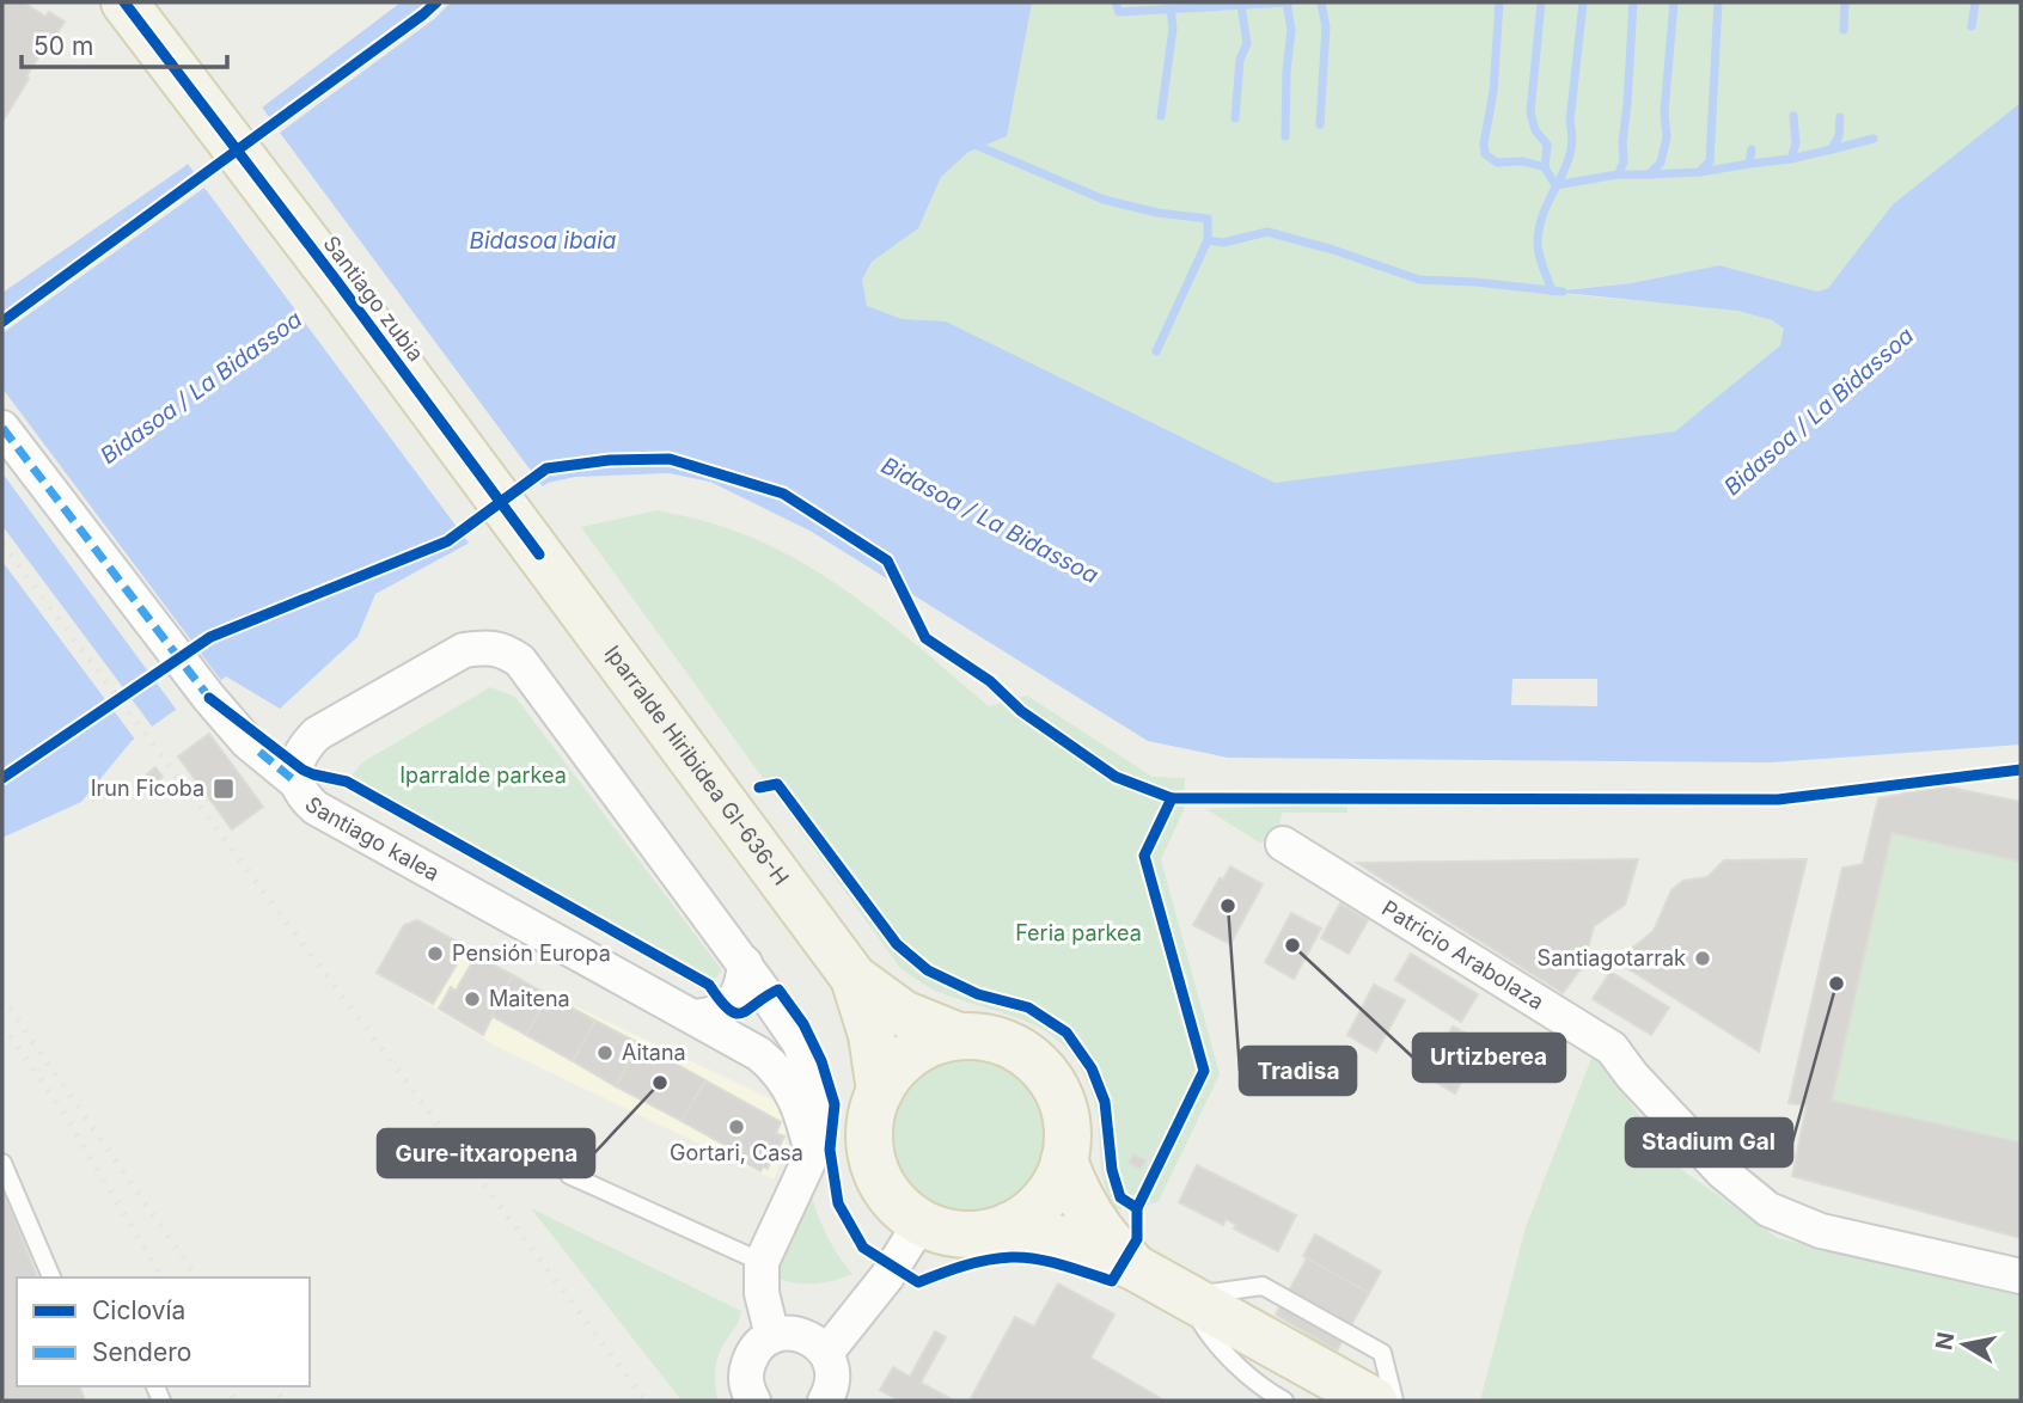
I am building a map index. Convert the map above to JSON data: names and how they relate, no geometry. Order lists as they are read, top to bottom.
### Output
{
  "streets": {
    "main road": ["Santiago zubia", "Iparralde Hiribidea GI-636-H"],
    "street": ["Santiago kalea", "Patricio Arabolaza"]
  },
  "crossings": [
    ["Santiago zubia", "Iparralde Hiribidea GI-636-H"]
  ],
  "water": ["Bidasoa ibaia", "Bidasoa / La Bidassoa"],
  "parks": ["Iparralde parkea", "Feria parkea"],
  "places": {
    "transit": ["Irun Ficoba"],
    "other": [
      "Tradisa",
      "Urtizberea",
      "Pensión Europa",
      "Santiagotarrak",
      "Stadium Gal",
      "Maitena",
      "Aitana",
      "Gure-itxaropena",
      "Gortari, Casa"
    ]
  },
  "legend": ["Ciclovía", "Sendero"],
  "scale_bar": "50 m",
  "north": "left"
}
